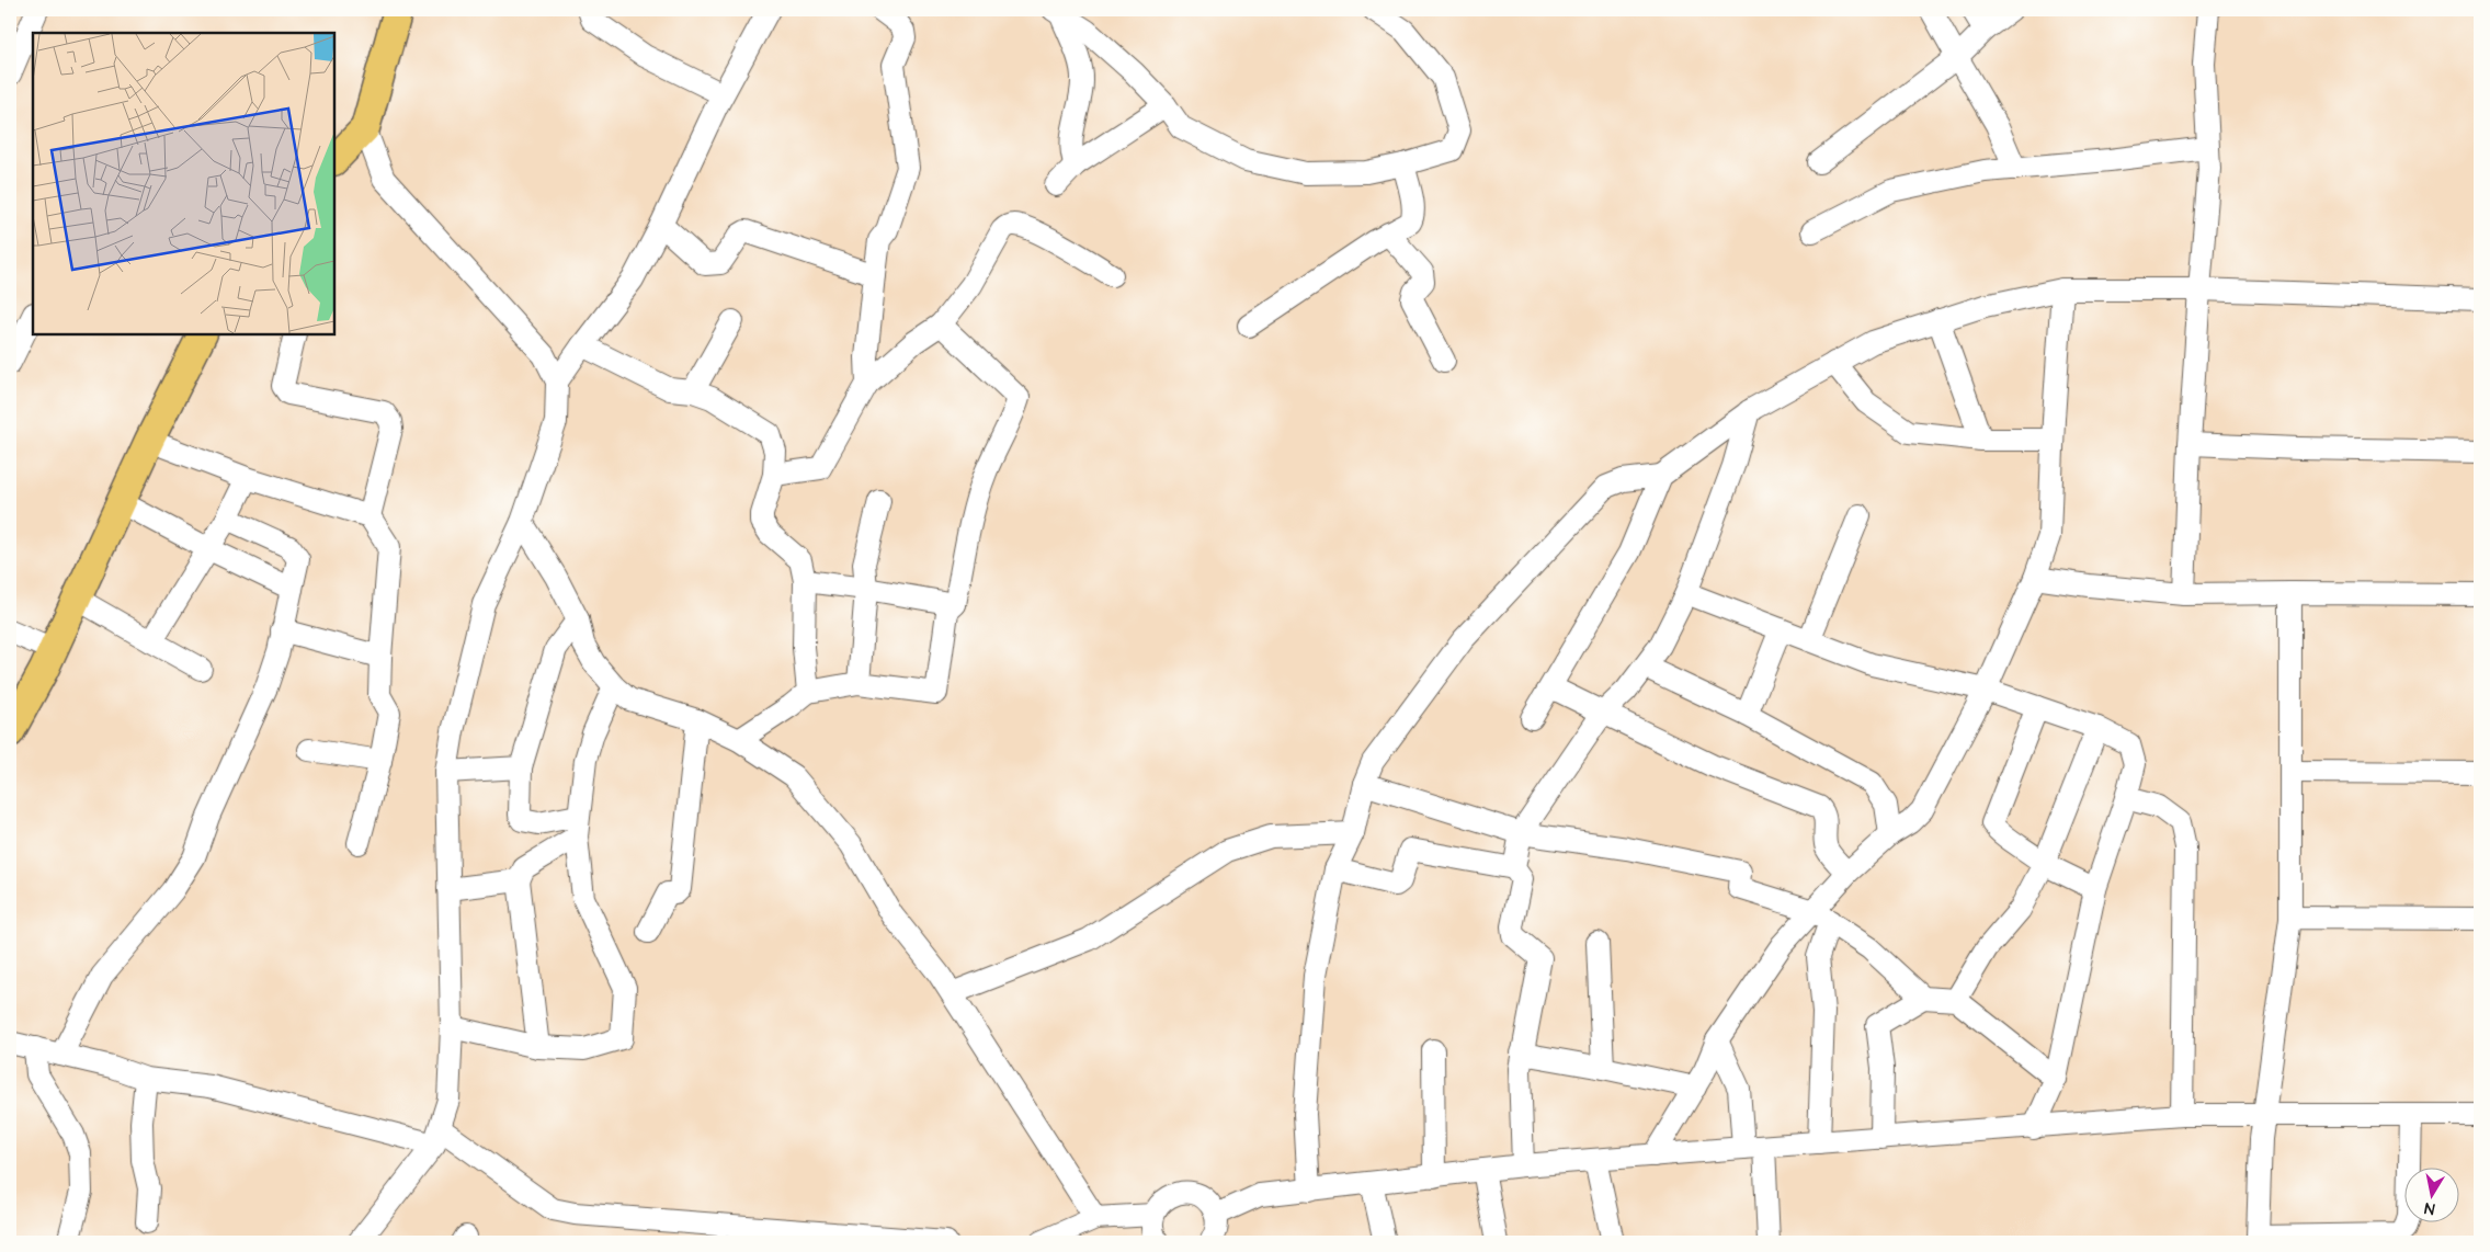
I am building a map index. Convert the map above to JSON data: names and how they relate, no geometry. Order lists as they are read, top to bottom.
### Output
{
  "north": "bottom"
}
